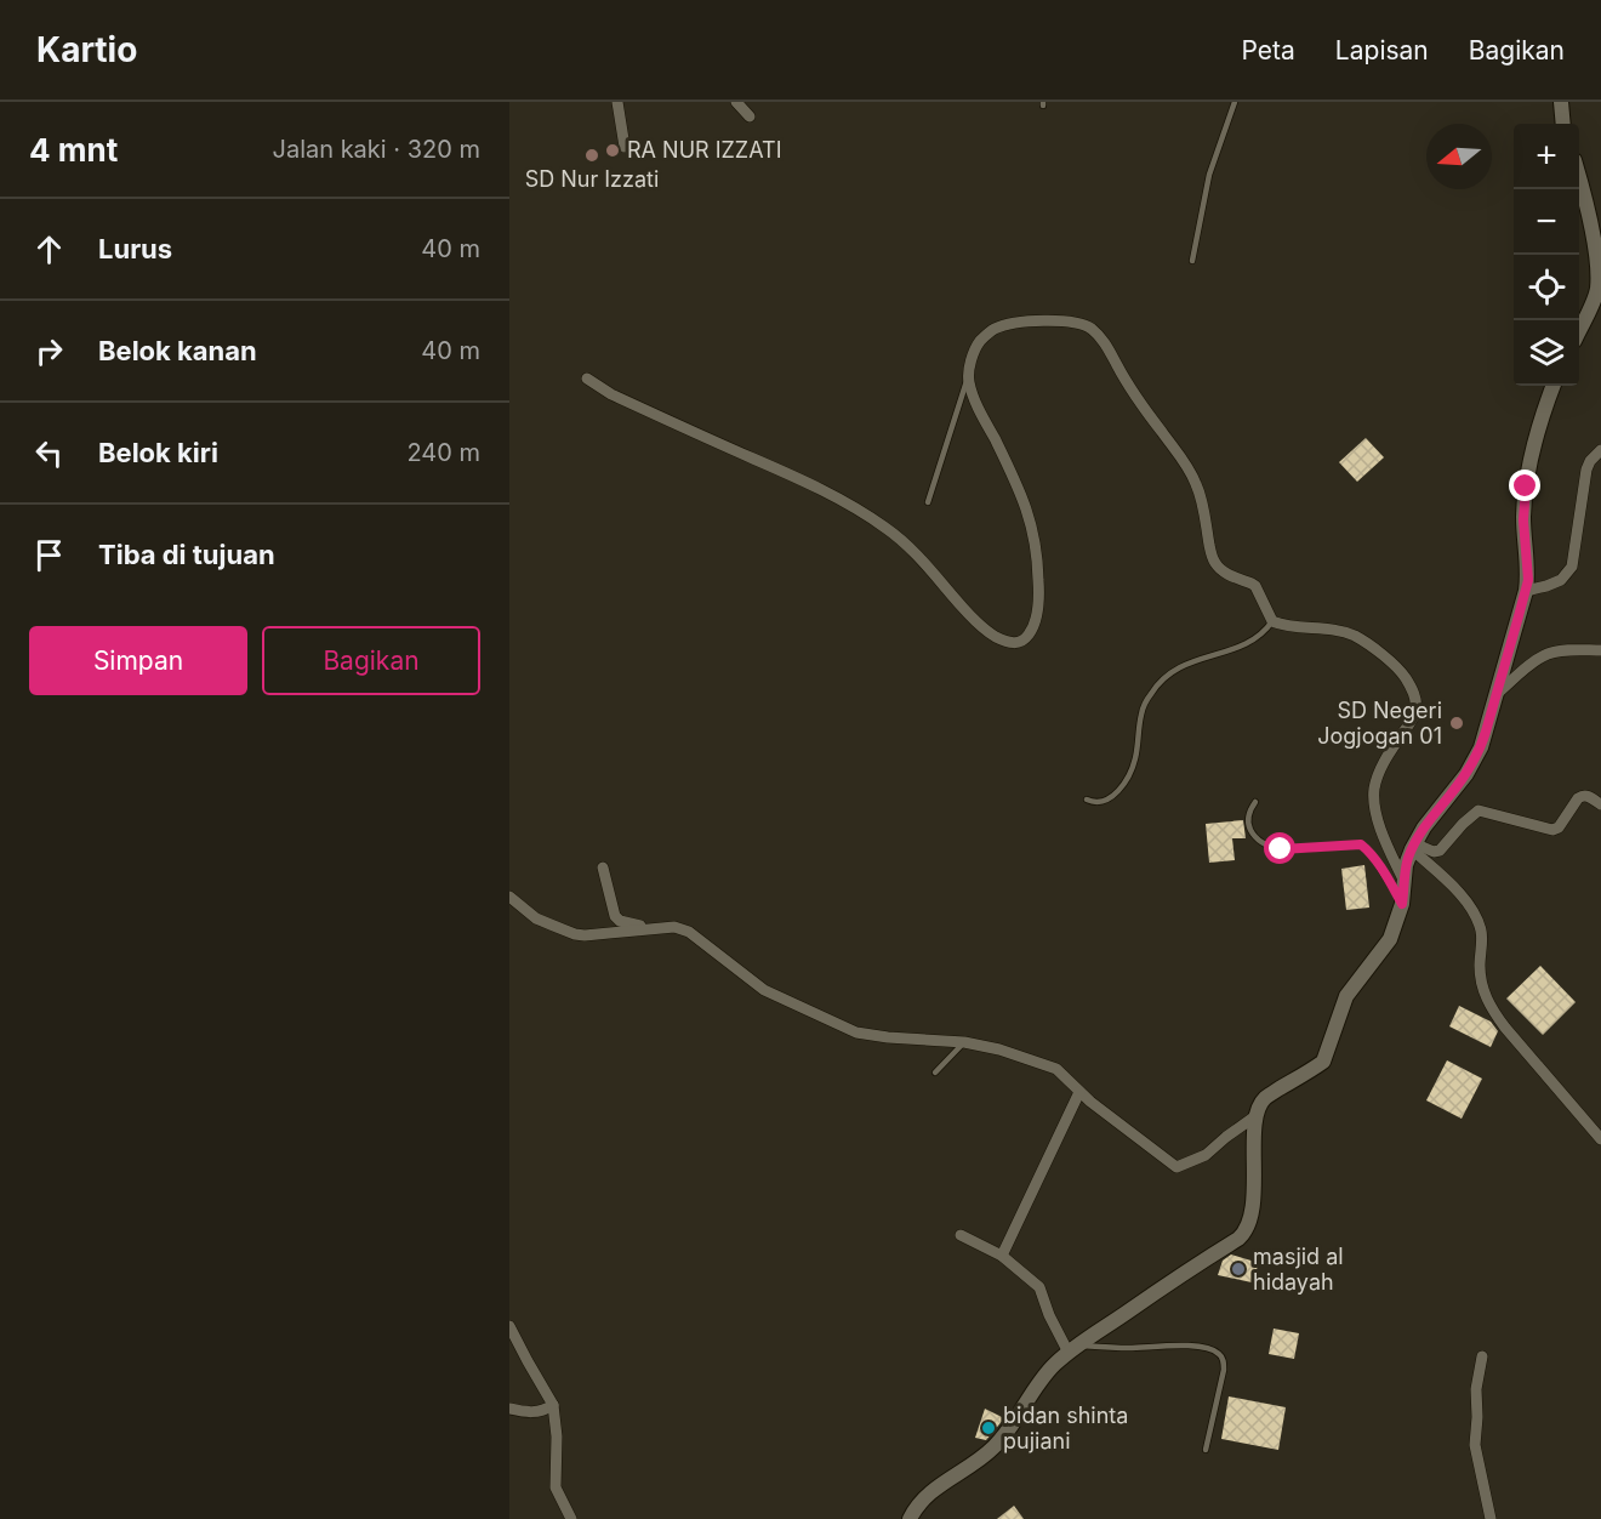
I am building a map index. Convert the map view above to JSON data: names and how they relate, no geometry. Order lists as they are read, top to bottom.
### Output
{
  "places": [
    "RA NUR IZZATI",
    "SD Nur Izzati",
    "SD Negeri Jogjogan 01",
    "masjid al hidayah",
    "bidan shinta pujiani"
  ],
  "north": "left",
  "page": {
    "header": "Kartio",
    "nav": ["Peta", "Lapisan", "Bagikan"],
    "heading": ["4 mnt", "Jalan kaki · 320 m"],
    "map_buttons": ["+", "−"],
    "list": [
      ["Lurus", "40 m"],
      ["Belok kanan", "40 m"],
      ["Belok kiri", "240 m"],
      "Tiba di tujuan"
    ],
    "buttons": ["Simpan", "Bagikan"]
  }
}
